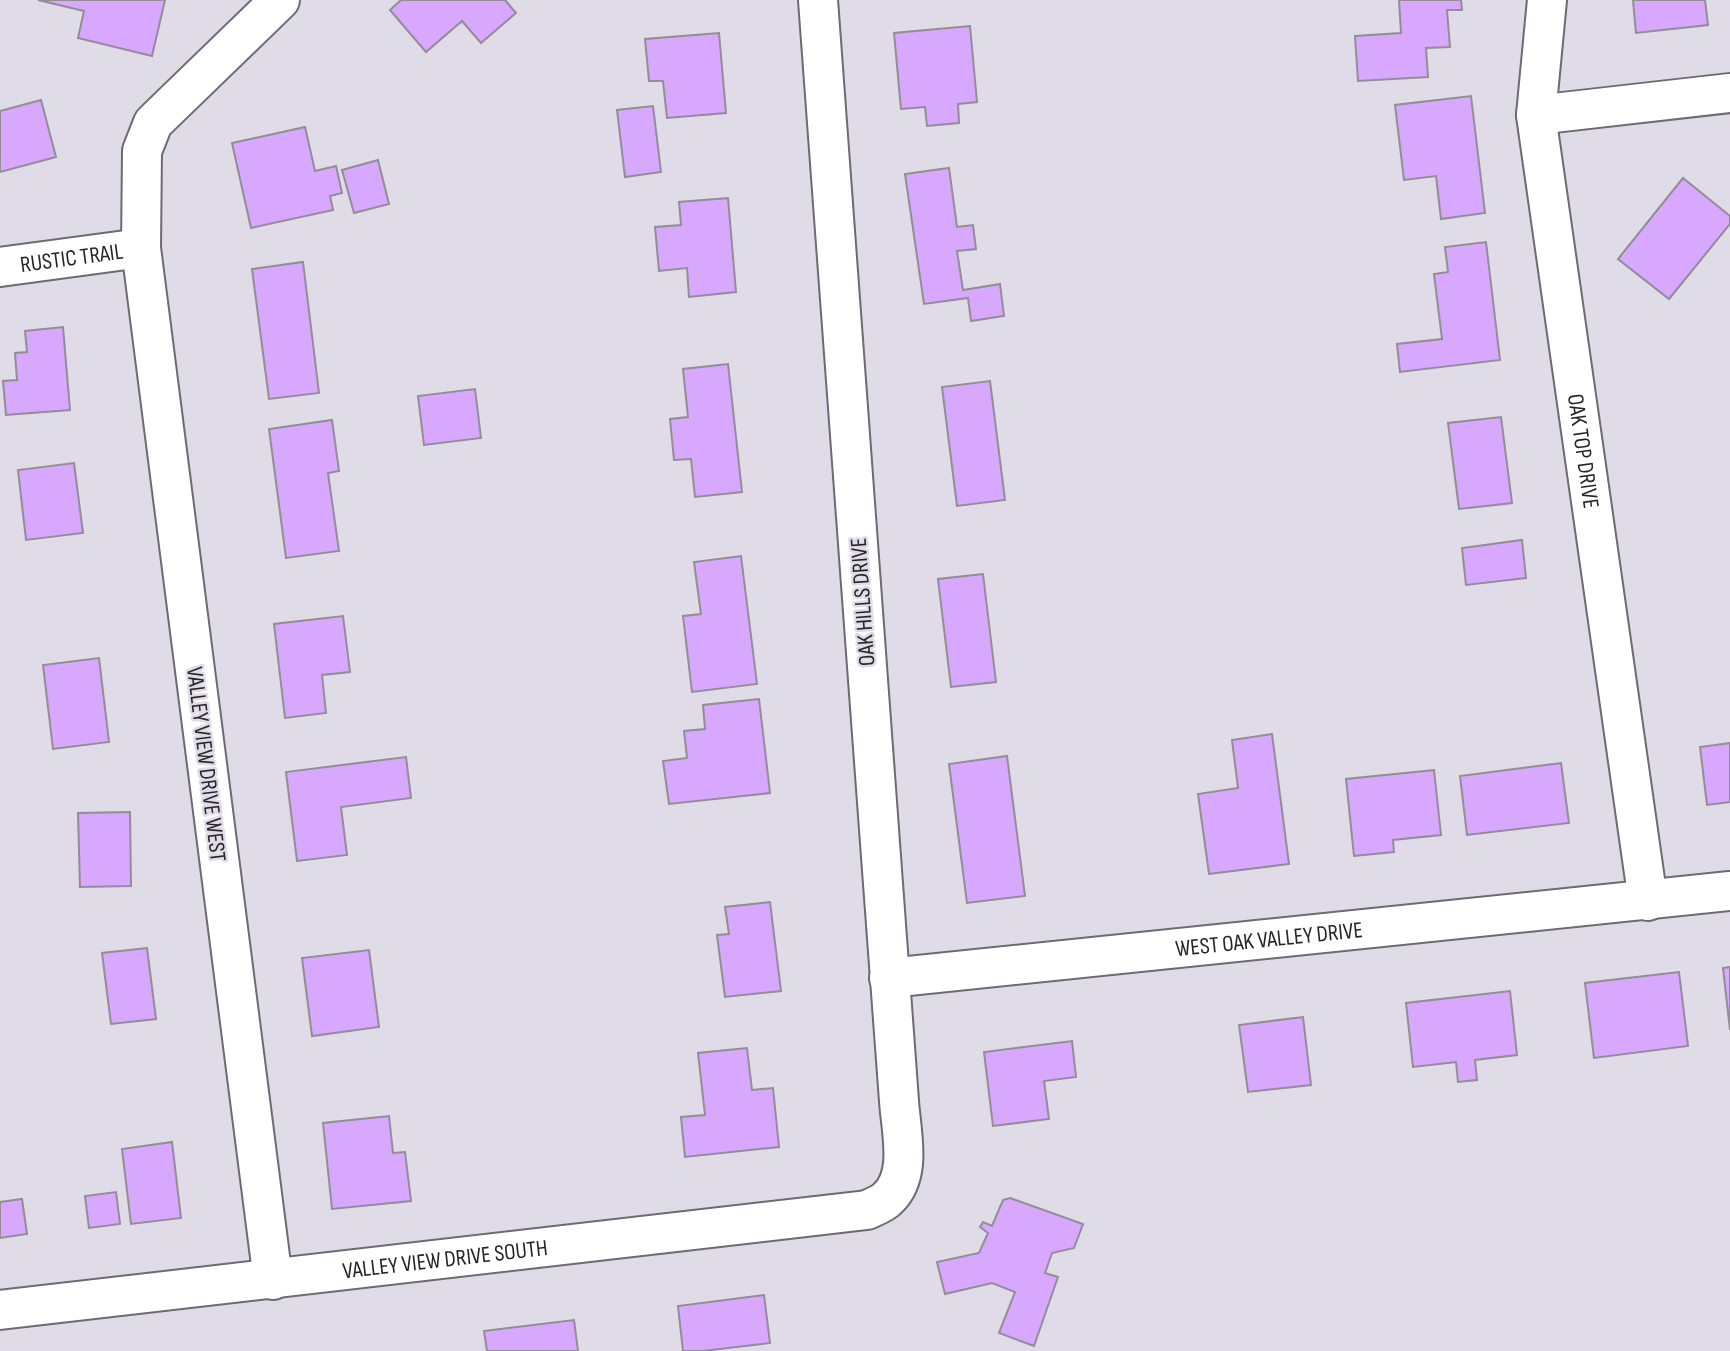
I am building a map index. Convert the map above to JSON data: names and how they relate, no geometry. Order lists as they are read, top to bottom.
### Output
{
  "streets": {
    "street": [
      "RUSTIC TRAIL",
      "OAK TOP DRIVE",
      "OAK HILLS DRIVE",
      "VALLEY VIEW DRIVE WEST",
      "WEST OAK VALLEY DRIVE",
      "VALLEY VIEW DRIVE SOUTH"
    ]
  },
  "crossings": [
    ["RUSTIC TRAIL", "VALLEY VIEW DRIVE WEST"],
    ["OAK TOP DRIVE", "WEST OAK VALLEY DRIVE"],
    ["OAK HILLS DRIVE", "WEST OAK VALLEY DRIVE"],
    ["OAK HILLS DRIVE", "VALLEY VIEW DRIVE SOUTH"],
    ["VALLEY VIEW DRIVE WEST", "VALLEY VIEW DRIVE SOUTH"]
  ]
}
